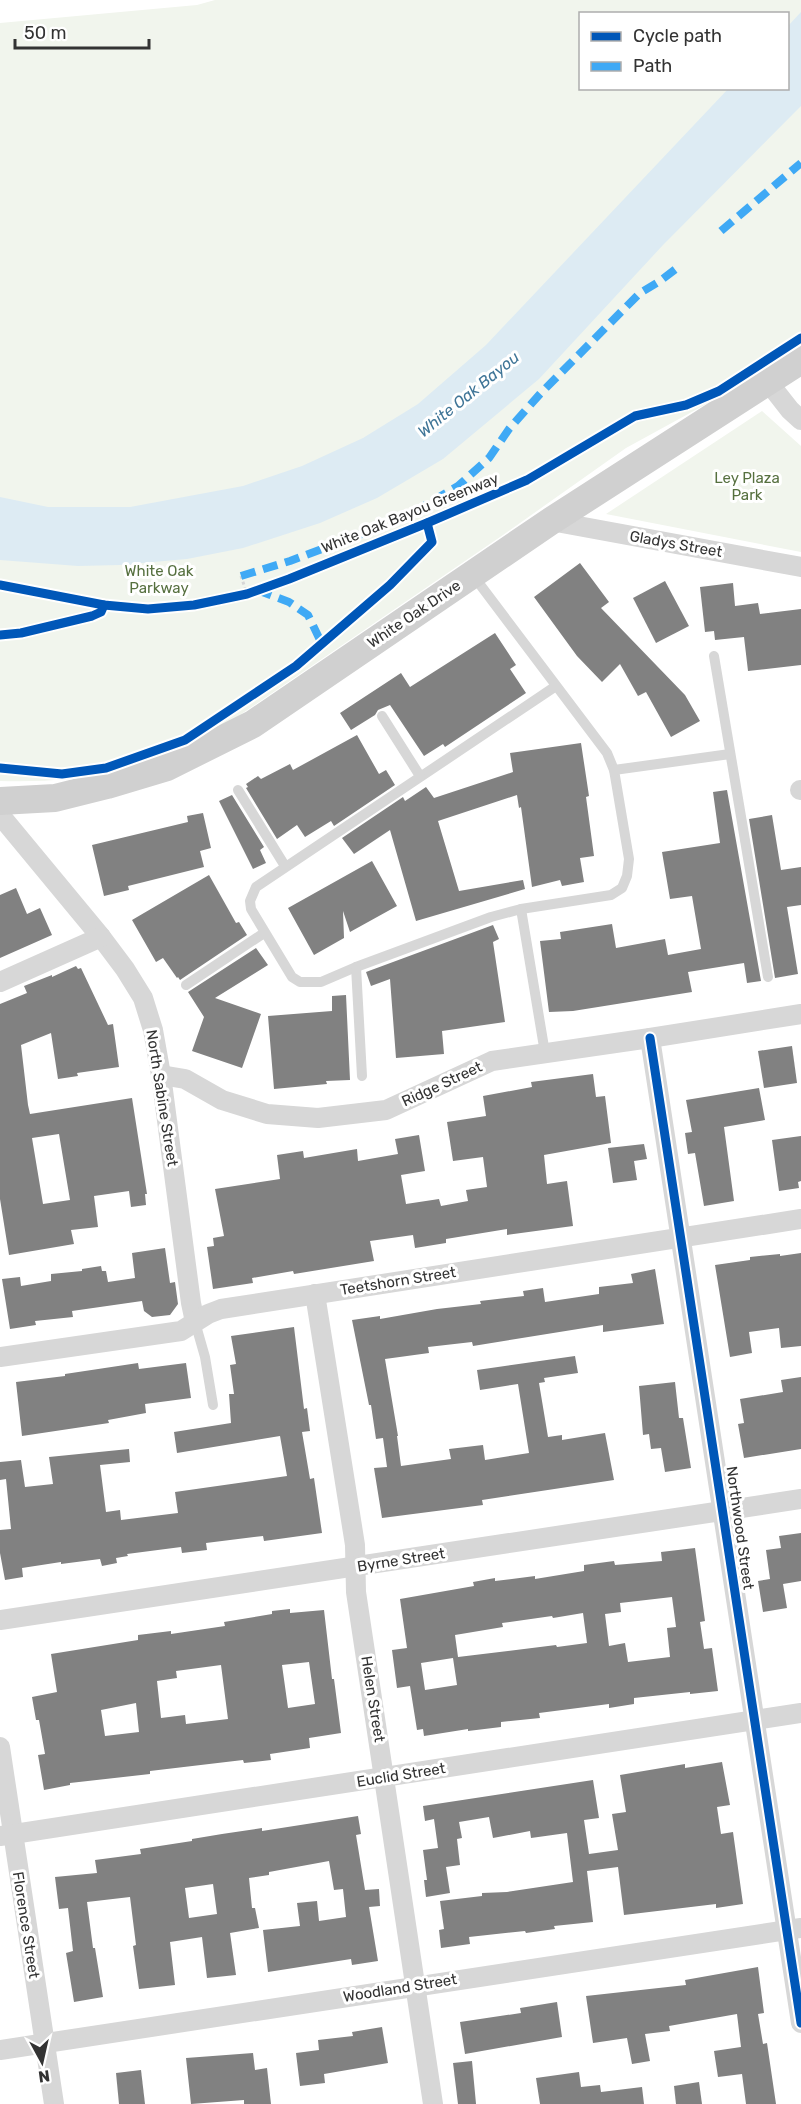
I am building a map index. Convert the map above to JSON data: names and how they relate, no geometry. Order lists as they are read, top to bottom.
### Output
{
  "streets": {
    "main road": ["White Oak Drive"],
    "street": [
      "Gladys Street",
      "Ridge Street",
      "North Sabine Street",
      "Teetshorn Street",
      "Northwood Street",
      "Byrne Street",
      "Helen Street",
      "Euclid Street",
      "Florence Street",
      "Woodland Street"
    ],
    "cycle path": ["White Oak Bayou Greenway"]
  },
  "crossings": [
    ["Gladys Street", "White Oak Drive"],
    ["Ridge Street", "North Sabine Street"],
    ["Ridge Street", "Northwood Street"],
    ["North Sabine Street", "Teetshorn Street"],
    ["Teetshorn Street", "Northwood Street"],
    ["Teetshorn Street", "Helen Street"],
    ["Northwood Street", "Byrne Street"],
    ["Northwood Street", "Euclid Street"],
    ["Northwood Street", "Woodland Street"],
    ["Byrne Street", "Helen Street"],
    ["Helen Street", "Euclid Street"],
    ["Helen Street", "Woodland Street"],
    ["Euclid Street", "Florence Street"],
    ["Florence Street", "Woodland Street"]
  ],
  "water": ["White Oak Bayou"],
  "parks": ["Ley Plaza Park", "White Oak Parkway"],
  "legend": ["Cycle path", "Path"],
  "scale_bar": "50 m",
  "north": "bottom"
}
